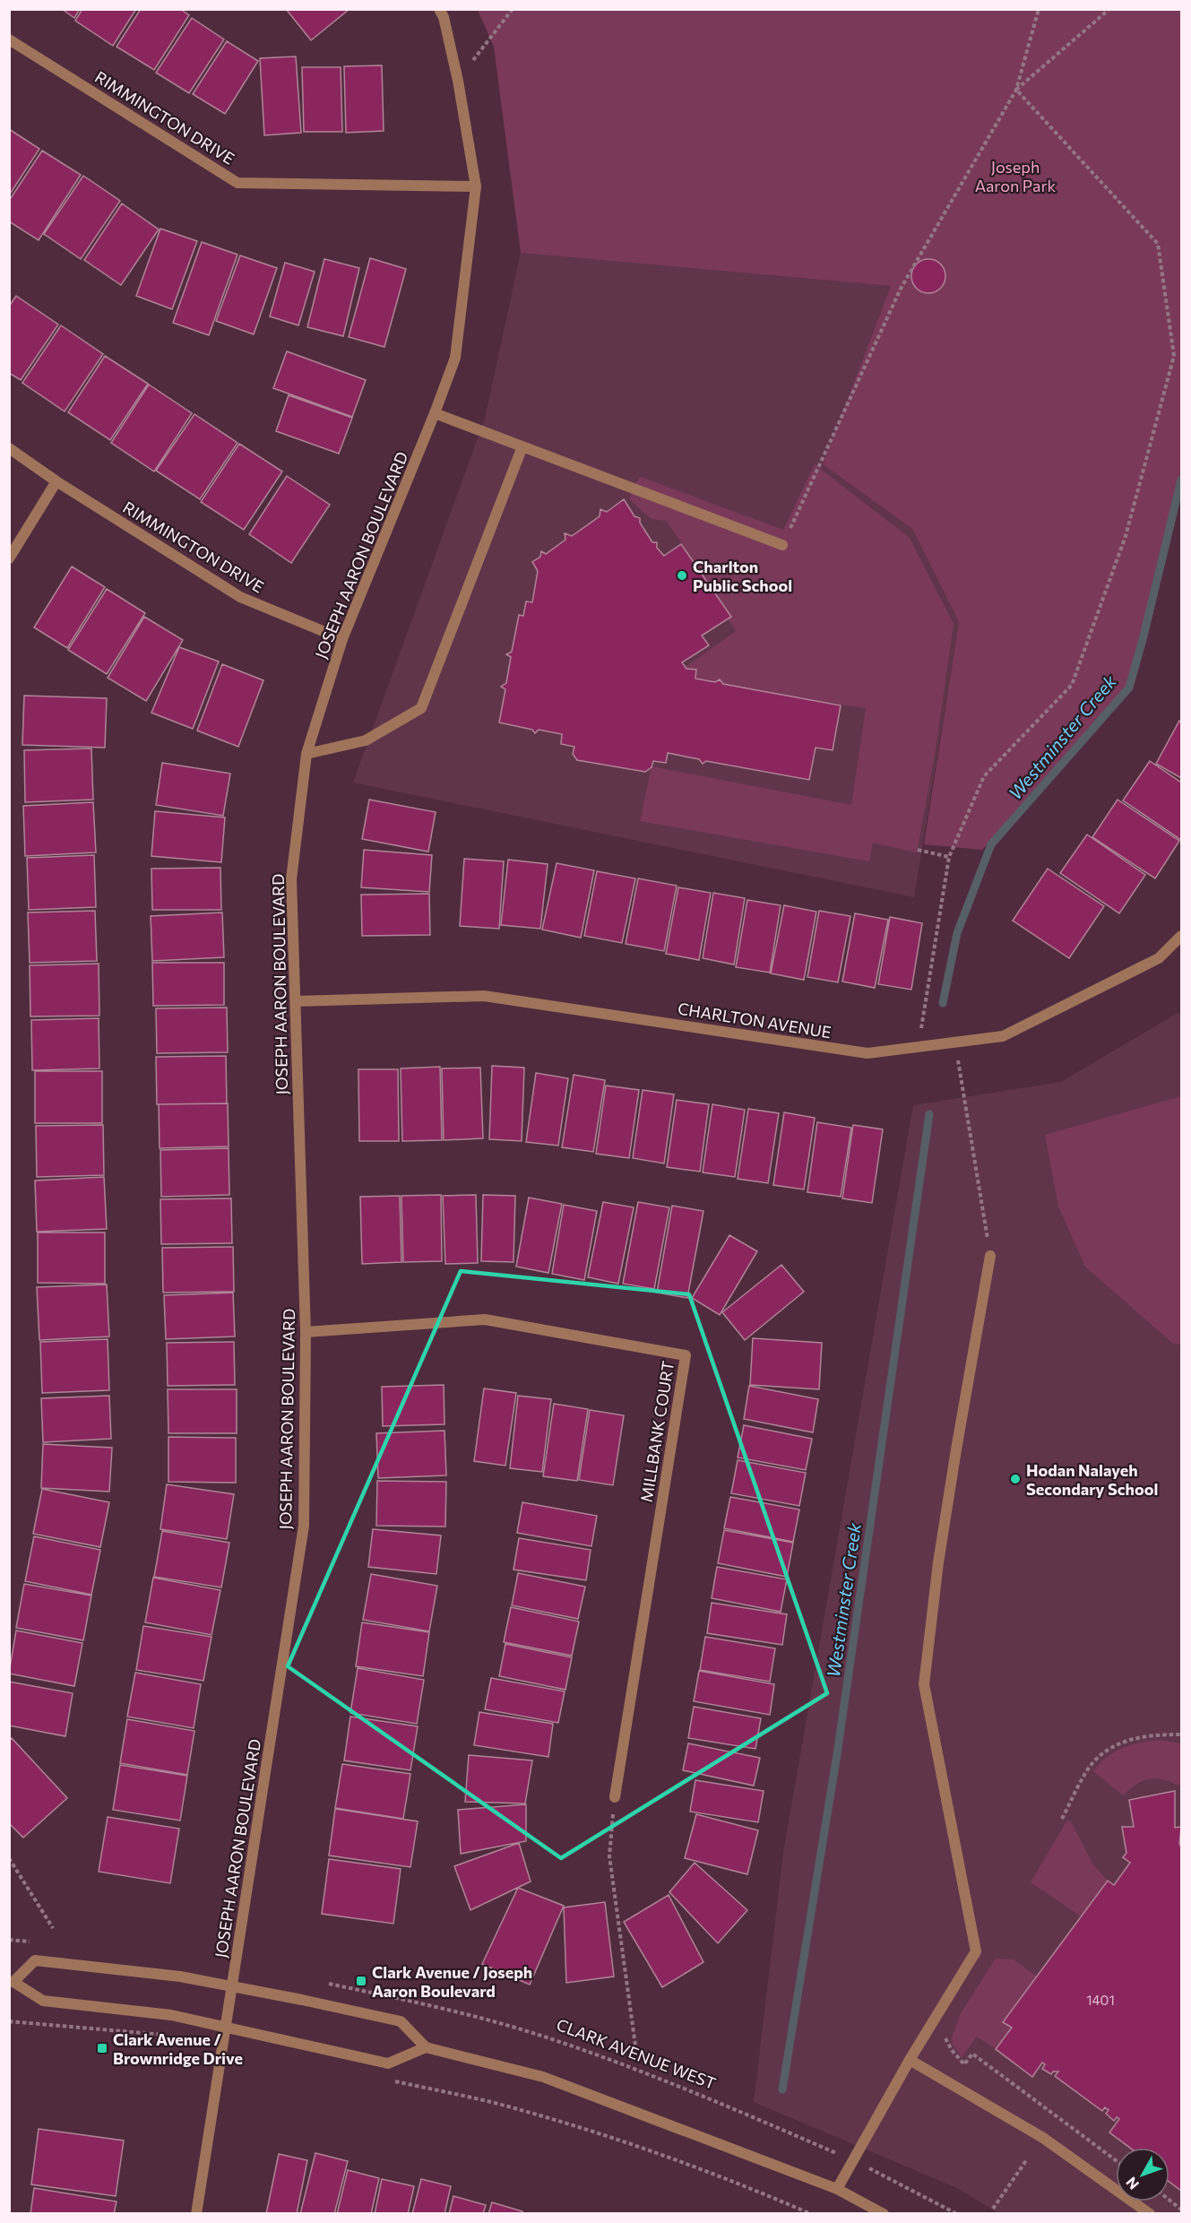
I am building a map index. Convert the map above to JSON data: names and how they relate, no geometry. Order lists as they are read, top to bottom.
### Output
{
  "streets": {
    "street": [
      "RIMMINGTON DRIVE",
      "JOSEPH AARON BOULEVARD",
      "CHARLTON AVENUE",
      "MILLBANK COURT"
    ],
    "path": ["CLARK AVENUE WEST"]
  },
  "crossings": [
    ["RIMMINGTON DRIVE", "JOSEPH AARON BOULEVARD"],
    ["JOSEPH AARON BOULEVARD", "CHARLTON AVENUE"],
    ["JOSEPH AARON BOULEVARD", "MILLBANK COURT"]
  ],
  "water": ["Westminster Creek"],
  "parks": ["Joseph Aaron Park"],
  "places": {
    "other": ["Charlton Public School", "Hodan Nalayeh Secondary School"],
    "transit": ["Clark Avenue / Joseph Aaron Boulevard", "Clark Avenue / Brownridge Drive"]
  },
  "house_numbers": ["1401"],
  "north": "bottom left"
}
